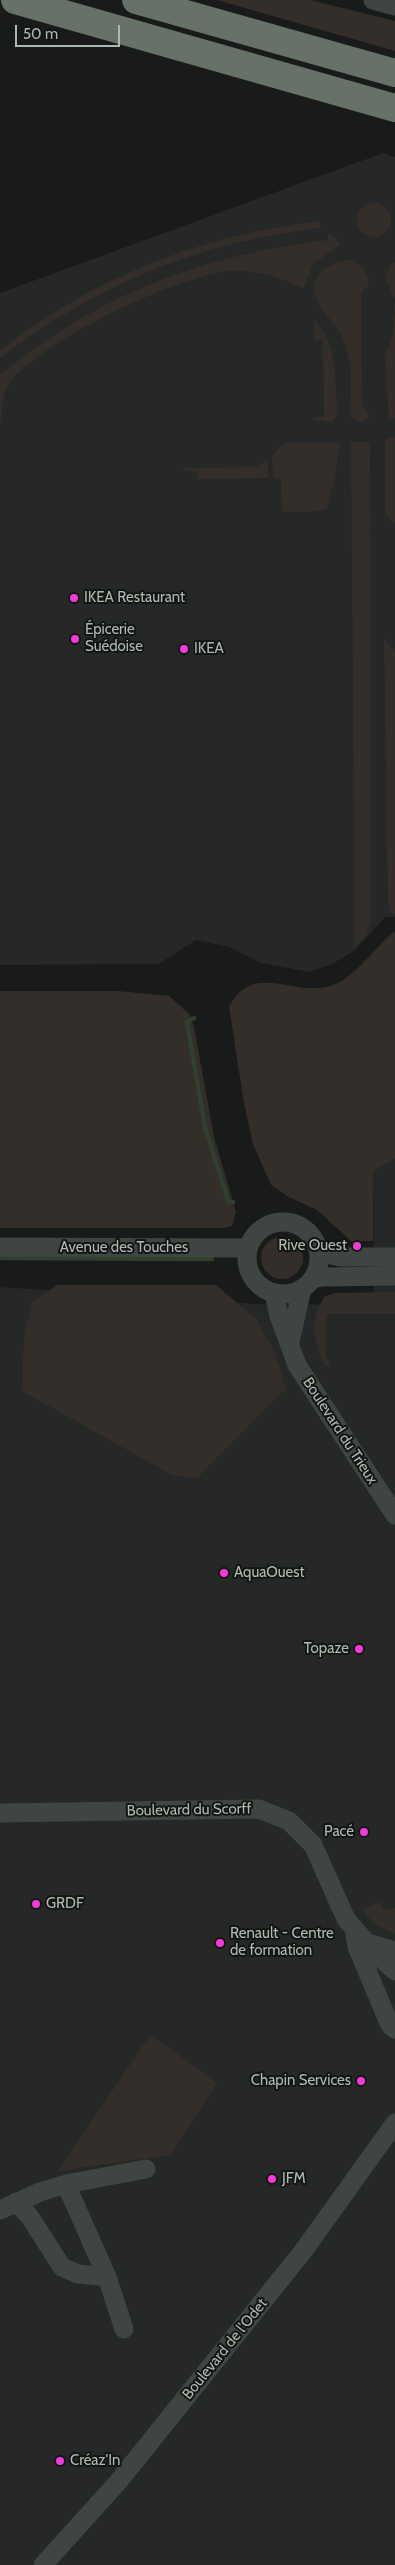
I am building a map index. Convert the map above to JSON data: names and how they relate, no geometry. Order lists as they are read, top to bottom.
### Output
{
  "streets": {
    "street": [
      "Avenue des Touches",
      "Boulevard du Trieux",
      "Boulevard du Scorff",
      "Boulevard de l'Odet"
    ]
  },
  "crossings": [
    ["Avenue des Touches", "Boulevard du Trieux"]
  ],
  "places": [
    "IKEA Restaurant",
    "Épicerie Suédoise",
    "IKEA",
    "Rive Ouest",
    "AquaOuest",
    "Topaze",
    "Pacé",
    "GRDF",
    "Renault - Centre de formation",
    "Chapin Services",
    "JFM",
    "Créaz'In"
  ],
  "scale_bar": "50 m"
}
